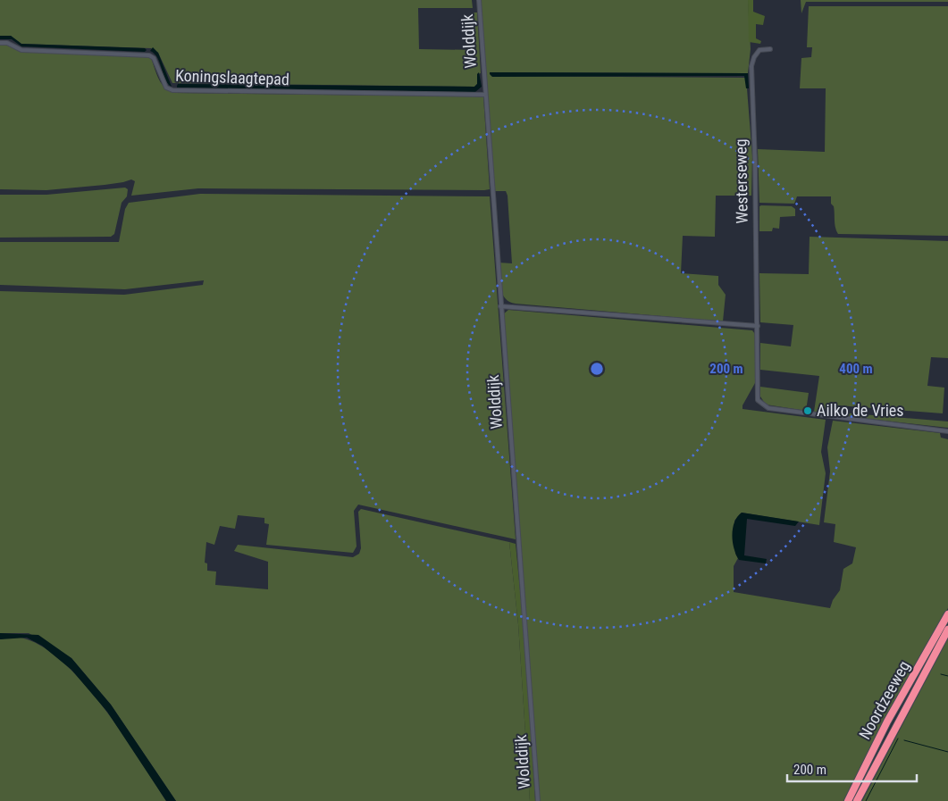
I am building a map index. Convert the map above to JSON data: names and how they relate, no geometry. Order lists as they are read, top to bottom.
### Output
{
  "streets": {
    "highway": ["Noordzeeweg"],
    "street": ["Wolddijk", "Koningslaagtepad", "Westerseweg"]
  },
  "crossings": [
    ["Wolddijk", "Koningslaagtepad"]
  ],
  "places": ["Ailko de Vries"],
  "scale_bar": "200 m",
  "rings": ["200 m", "400 m"]
}
